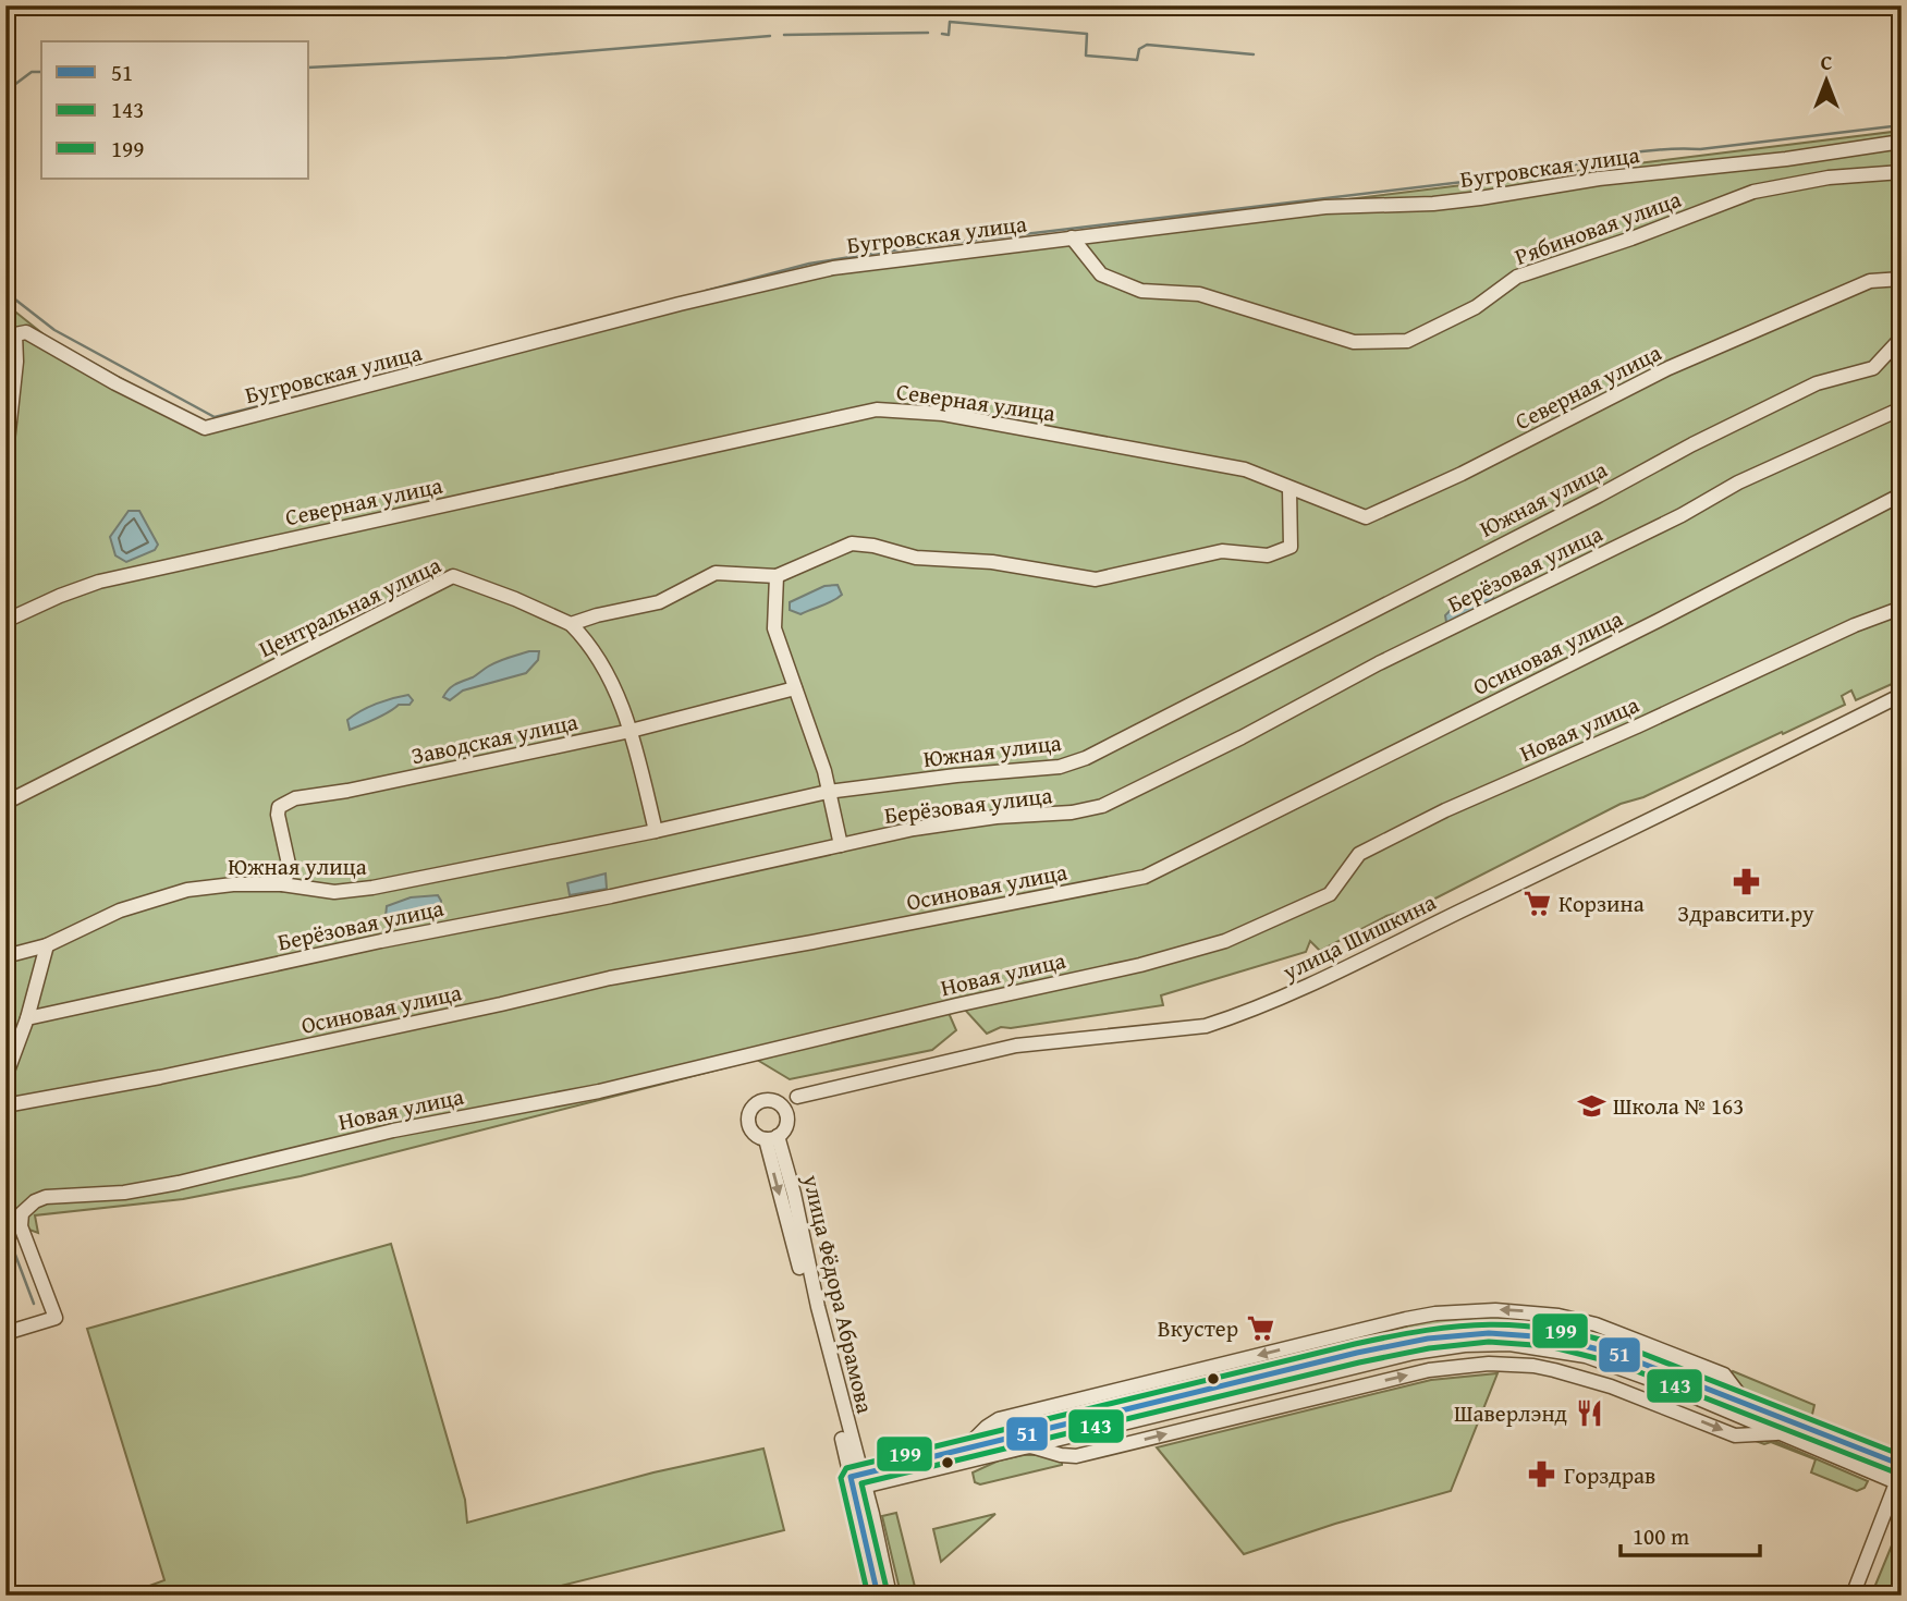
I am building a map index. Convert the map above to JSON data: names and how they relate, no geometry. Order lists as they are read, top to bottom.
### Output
{
  "streets": {
    "street": [
      "Бугровская улица",
      "Рябиновая улица",
      "Северная улица",
      "Южная улица",
      "Берёзовая улица",
      "Центральная улица",
      "Осиновая улица",
      "Новая улица",
      "Заводская улица",
      "улица Шишкина",
      "улица Фёдора Абрамова"
    ]
  },
  "crossings": [
    ["Бугровская улица", "Рябиновая улица"],
    ["Южная улица", "Заводская улица"]
  ],
  "places": {
    "pharmacy": ["Здравсити.ру", "Горздрав"],
    "supermarket": ["Корзина", "Вкустер"],
    "school or university": ["Школа № 163"],
    "restaurant": ["Шаверлэнд"]
  },
  "lines": ["transit line 199", "transit line 51", "transit line 143"],
  "legend": ["51", "143", "199"],
  "scale_bar": "100 m",
  "north": "top"
}
